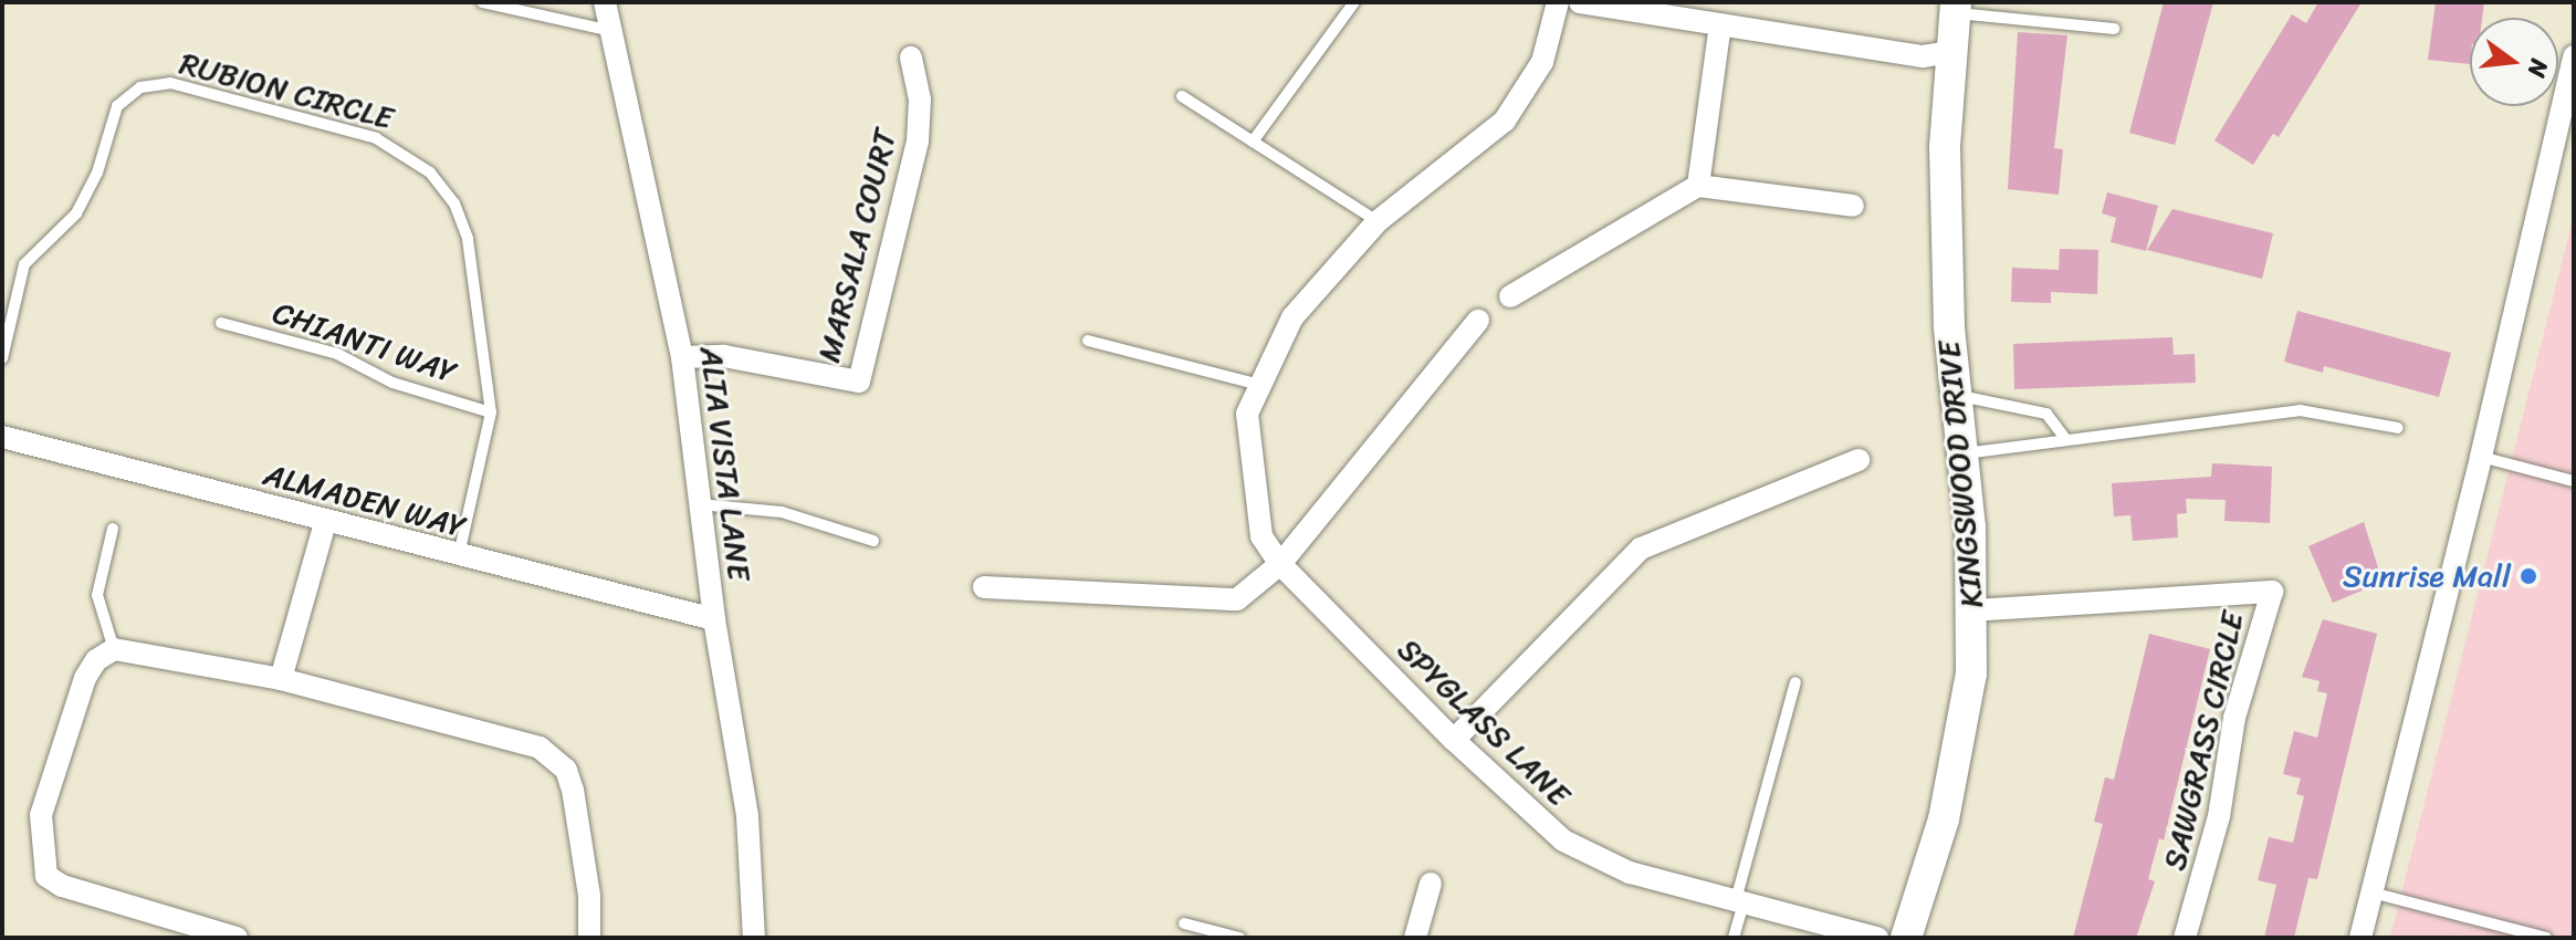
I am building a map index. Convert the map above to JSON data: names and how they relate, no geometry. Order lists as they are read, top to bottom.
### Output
{
  "streets": {
    "street": [
      "MARSALA COURT",
      "ALTA VISTA LANE",
      "KINGSWOOD DRIVE",
      "ALMADEN WAY",
      "SPYGLASS LANE",
      "SAWGRASS CIRCLE"
    ],
    "lane": ["RUBION CIRCLE", "CHIANTI WAY"]
  },
  "crossings": [
    ["RUBION CIRCLE", "CHIANTI WAY"],
    ["RUBION CIRCLE", "ALMADEN WAY"],
    ["MARSALA COURT", "ALTA VISTA LANE"],
    ["ALTA VISTA LANE", "ALMADEN WAY"],
    ["KINGSWOOD DRIVE", "SAWGRASS CIRCLE"]
  ],
  "places": ["Sunrise Mall"],
  "north": "right"
}
